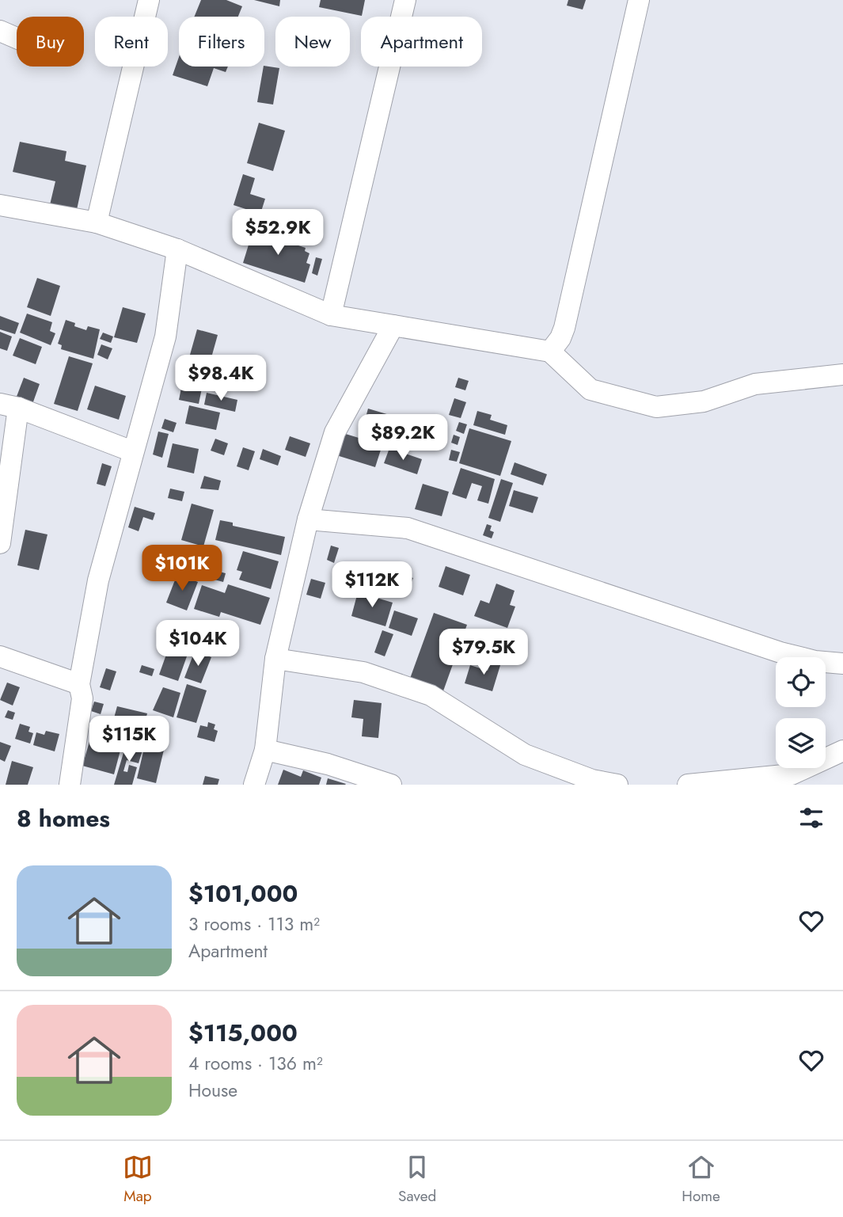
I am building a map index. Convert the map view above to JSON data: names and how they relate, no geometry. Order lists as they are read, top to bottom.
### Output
{
  "page": {
    "chip": [
      "Buy",
      "Rent",
      "Filters",
      "New",
      "Apartment"
    ],
    "price": [
      "$52.9K",
      "$98.4K",
      "$89.2K",
      "$101K",
      "$112K",
      "$104K",
      "$79.5K",
      "$115K"
    ],
    "heading": "8 homes",
    "list": [
      {
        "name": "$101,000",
        "note": "3 rooms · 113 m² · Apartment"
      },
      {
        "name": "$115,000",
        "note": "4 rooms · 136 m² · House"
      }
    ],
    "tabs": ["Map", "Saved", "Home"]
  }
}
